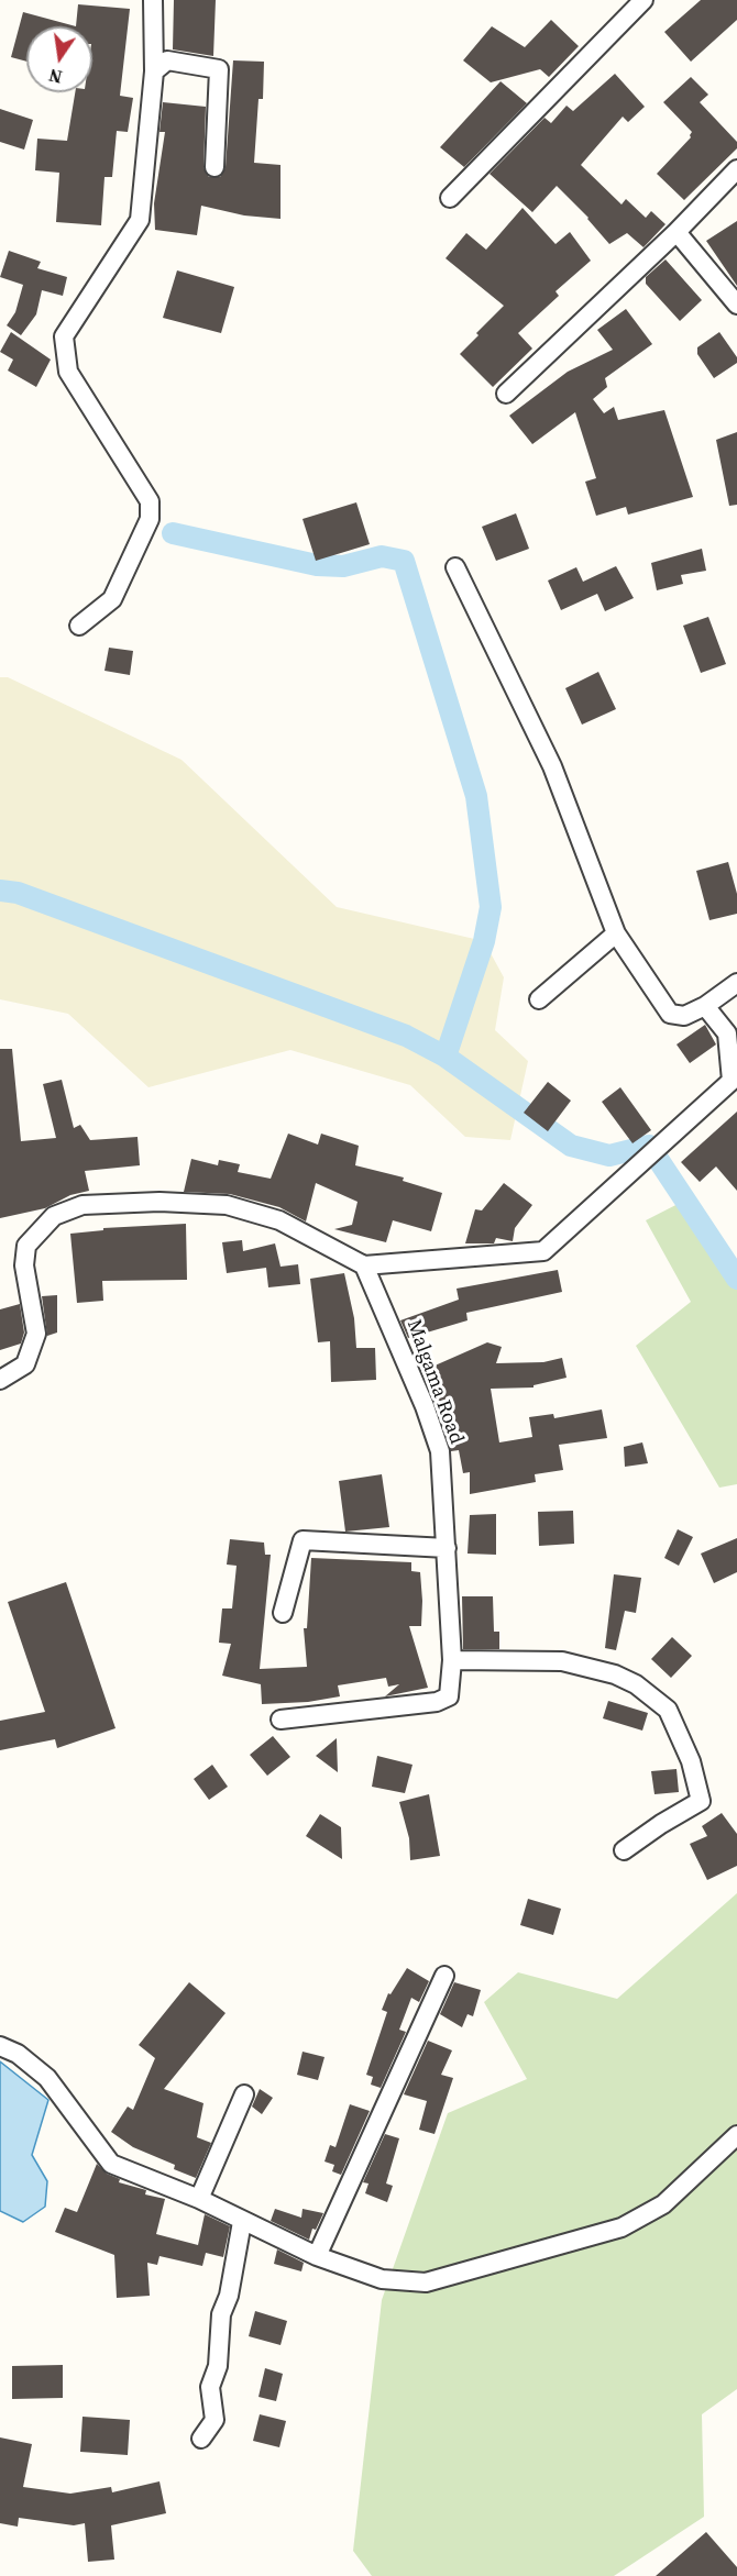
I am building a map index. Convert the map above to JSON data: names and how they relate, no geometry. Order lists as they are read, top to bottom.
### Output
{
  "streets": {
    "street": ["Malgama Road"]
  },
  "north": "bottom"
}
